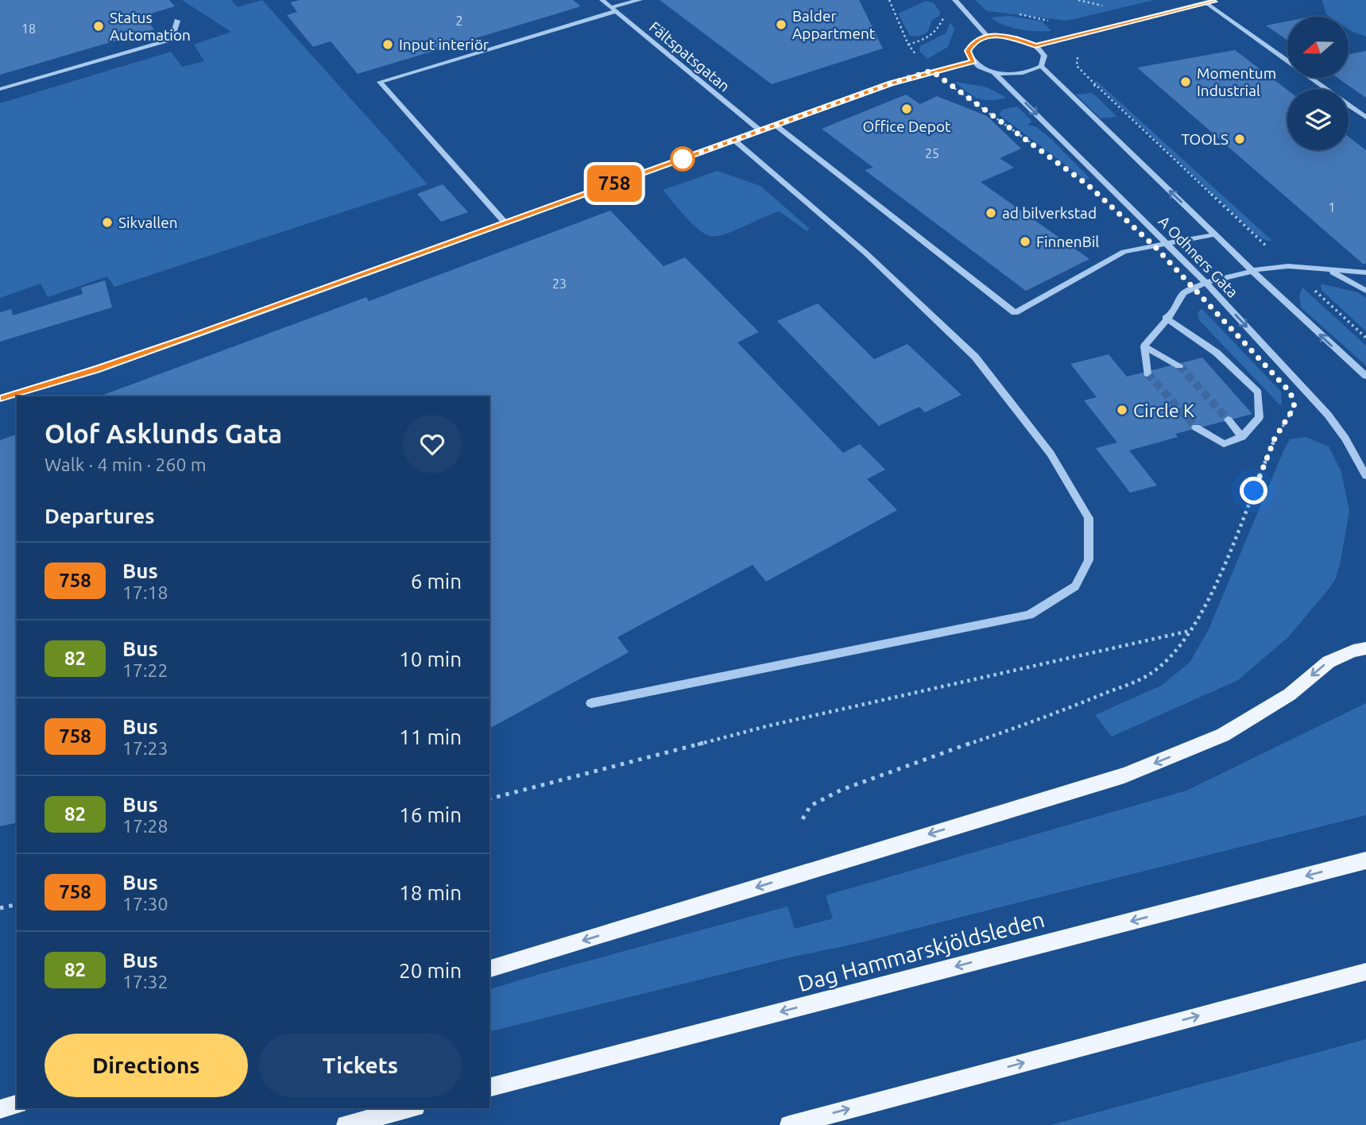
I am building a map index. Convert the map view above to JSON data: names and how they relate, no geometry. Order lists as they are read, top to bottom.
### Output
{
  "streets": {
    "main road": ["Dag Hammarskjöldsleden"],
    "street": ["Fältspatsgatan", "A Odhners Gata"]
  },
  "places": [
    "Balder Appartment",
    "Status Automation",
    "Input interiör",
    "Momentum Industrial",
    "Office Depot",
    "TOOLS",
    "ad bilverkstad",
    "Sikvallen",
    "FinnenBil",
    "Circle K"
  ],
  "lines": ["bus line 758"],
  "house_numbers": [
    "2",
    "18",
    "25",
    "1",
    "23"
  ],
  "north": "left",
  "page": {
    "on_map": "758",
    "heading": [
      ["Olof Asklunds Gata", "Walk · 4 min · 260 m"],
      "Departures"
    ],
    "list": [
      {
        "mark": "758",
        "name": "Bus",
        "note": "17:18",
        "value": "6 min"
      },
      {
        "mark": "82",
        "name": "Bus",
        "note": "17:22",
        "value": "10 min"
      },
      {
        "mark": "758",
        "name": "Bus",
        "note": "17:23",
        "value": "11 min"
      },
      {
        "mark": "82",
        "name": "Bus",
        "note": "17:28",
        "value": "16 min"
      },
      {
        "mark": "758",
        "name": "Bus",
        "note": "17:30",
        "value": "18 min"
      },
      {
        "mark": "82",
        "name": "Bus",
        "note": "17:32",
        "value": "20 min"
      }
    ],
    "buttons": ["Directions", "Tickets"]
  }
}
